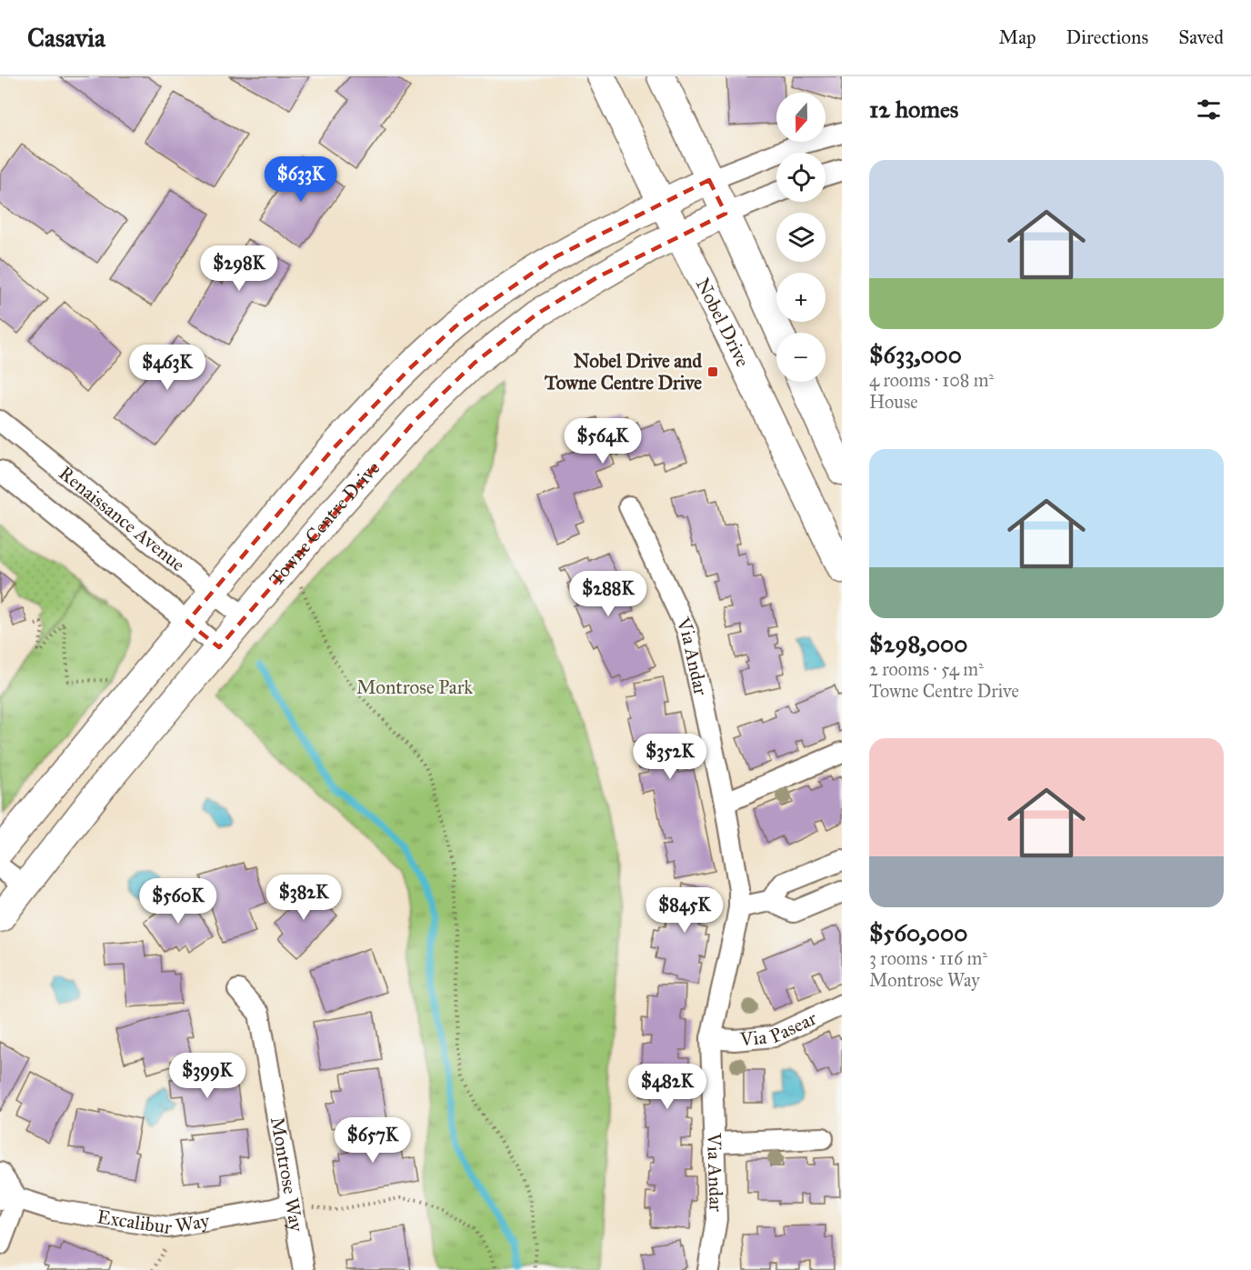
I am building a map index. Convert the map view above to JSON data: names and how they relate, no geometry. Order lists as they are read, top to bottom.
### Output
{
  "streets": {
    "main road": ["Nobel Drive", "Towne Centre Drive"],
    "street": [
      "Renaissance Avenue",
      "Via Andar",
      "Via Pasear",
      "Montrose Way",
      "Excalibur Way"
    ]
  },
  "crossings": [
    ["Nobel Drive", "Towne Centre Drive"],
    ["Renaissance Avenue", "Towne Centre Drive"],
    ["Via Andar", "Via Pasear"],
    ["Montrose Way", "Excalibur Way"]
  ],
  "parks": ["Montrose Park"],
  "places": {
    "transit": ["Nobel Drive and Towne Centre Drive"]
  },
  "north": "bottom",
  "page": {
    "header": "Casavia",
    "nav": ["Map", "Directions", "Saved"],
    "heading": "12 homes",
    "map_buttons": ["+", "−"],
    "list": [
      {
        "name": "$633,000",
        "note": "4 rooms · 108 m² · House"
      },
      {
        "name": "$298,000",
        "note": "2 rooms · 54 m² · Towne Centre Drive"
      },
      {
        "name": "$560,000",
        "note": "3 rooms · 116 m² · Montrose Way"
      }
    ],
    "price": [
      "$633K",
      "$298K",
      "$463K",
      "$564K",
      "$288K",
      "$352K",
      "$382K",
      "$560K",
      "$845K",
      "$399K",
      "$482K",
      "$657K"
    ]
  }
}
